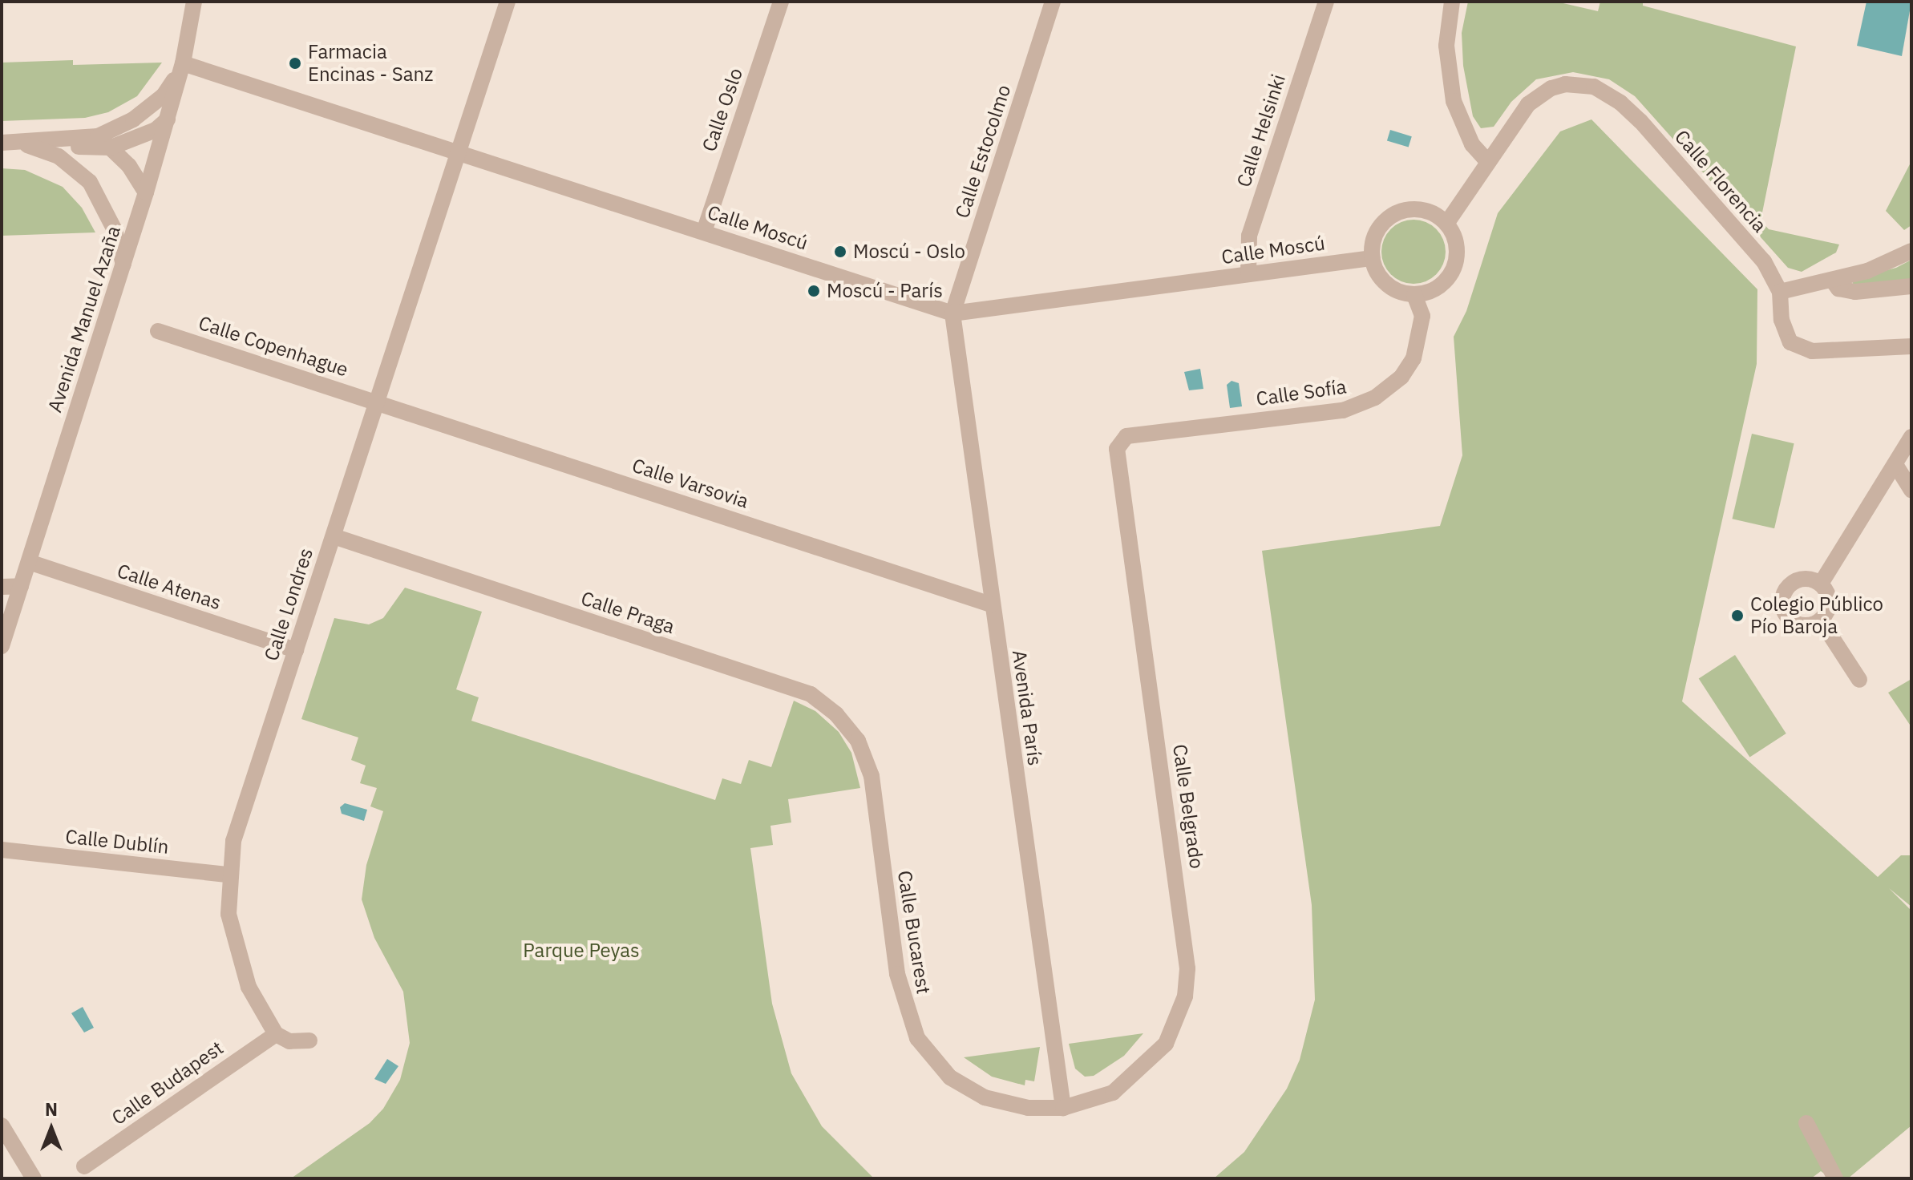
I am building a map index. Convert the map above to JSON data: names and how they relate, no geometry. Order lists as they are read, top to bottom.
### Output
{
  "streets": {
    "street": [
      "Calle Oslo",
      "Calle Helsinki",
      "Calle Estocolmo",
      "Calle Florencia",
      "Calle Moscú",
      "Avenida Manuel Azaña",
      "Calle Copenhague",
      "Calle Sofía",
      "Calle Varsovia",
      "Calle Atenas",
      "Calle Londres",
      "Calle Praga",
      "Avenida París",
      "Calle Belgrado",
      "Calle Dublín",
      "Calle Bucarest",
      "Calle Budapest"
    ]
  },
  "crossings": [
    ["Calle Oslo", "Calle Moscú"],
    ["Calle Helsinki", "Calle Moscú"],
    ["Calle Estocolmo", "Calle Moscú"],
    ["Calle Estocolmo", "Avenida París"],
    ["Calle Florencia", "Calle Moscú"],
    ["Calle Florencia", "Calle Sofía"],
    ["Calle Moscú", "Avenida Manuel Azaña"],
    ["Calle Moscú", "Calle Sofía"],
    ["Calle Moscú", "Calle Londres"],
    ["Calle Moscú", "Avenida París"],
    ["Avenida Manuel Azaña", "Calle Atenas"],
    ["Calle Copenhague", "Calle Varsovia"],
    ["Calle Copenhague", "Calle Londres"],
    ["Calle Sofía", "Calle Belgrado"],
    ["Calle Varsovia", "Calle Londres"],
    ["Calle Varsovia", "Avenida París"],
    ["Calle Atenas", "Calle Londres"],
    ["Calle Londres", "Calle Praga"],
    ["Calle Londres", "Calle Dublín"],
    ["Calle Londres", "Calle Budapest"],
    ["Calle Praga", "Calle Bucarest"],
    ["Avenida París", "Calle Belgrado"],
    ["Avenida París", "Calle Bucarest"],
    ["Calle Belgrado", "Calle Bucarest"]
  ],
  "parks": ["Parque Peyas"],
  "places": [
    "Farmacia Encinas - Sanz",
    "Moscú - Oslo",
    "Moscú - París",
    "Colegio Público Pío Baroja"
  ],
  "north": "top"
}
